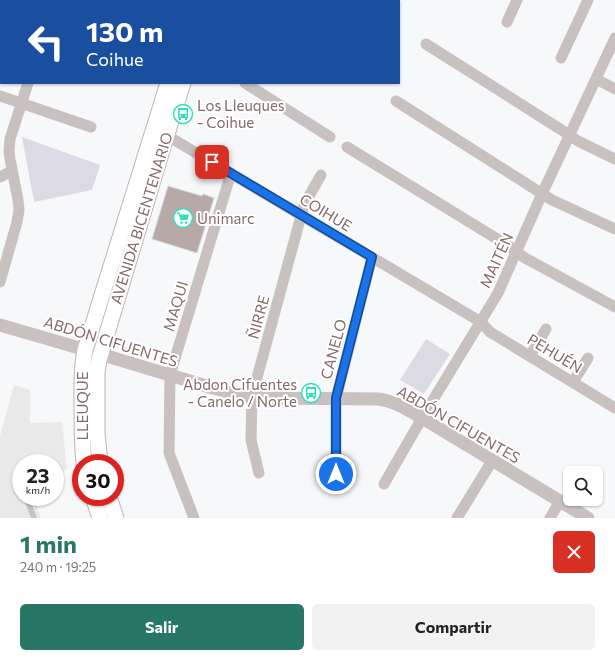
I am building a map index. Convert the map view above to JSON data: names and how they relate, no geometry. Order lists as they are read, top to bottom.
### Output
{
  "streets": {
    "main road": ["AVENIDA BICENTENARIO", "LLEUQUE"],
    "street": [
      "COIHUE",
      "MAITÉN",
      "MAQUI",
      "ÑIRRE",
      "ABDÓN CIFUENTES",
      "CANELO",
      "PEHUÉN"
    ]
  },
  "crossings": [
    ["COIHUE", "AVENIDA BICENTENARIO"],
    ["COIHUE", "MAITÉN"],
    ["COIHUE", "MAQUI"],
    ["COIHUE", "ÑIRRE"],
    ["COIHUE", "CANELO"],
    ["COIHUE", "PEHUÉN"],
    ["AVENIDA BICENTENARIO", "ABDÓN CIFUENTES"],
    ["AVENIDA BICENTENARIO", "LLEUQUE"],
    ["MAITÉN", "ABDÓN CIFUENTES"],
    ["MAITÉN", "PEHUÉN"],
    ["MAQUI", "ABDÓN CIFUENTES"],
    ["ÑIRRE", "ABDÓN CIFUENTES"],
    ["ABDÓN CIFUENTES", "CANELO"],
    ["ABDÓN CIFUENTES", "LLEUQUE"]
  ],
  "places": {
    "bus stop": ["Los Lleuques - Coihue", "Abdon Cifuentes - Canelo / Norte"],
    "supermarket": ["Unimarc"]
  },
  "page": {
    "turn": ["130 m", "Coihue"],
    "speed": "23 km/h",
    "limit": "30",
    "heading": ["1 min", "240 m · 19:25"],
    "buttons": ["Salir", "Compartir"]
  }
}
